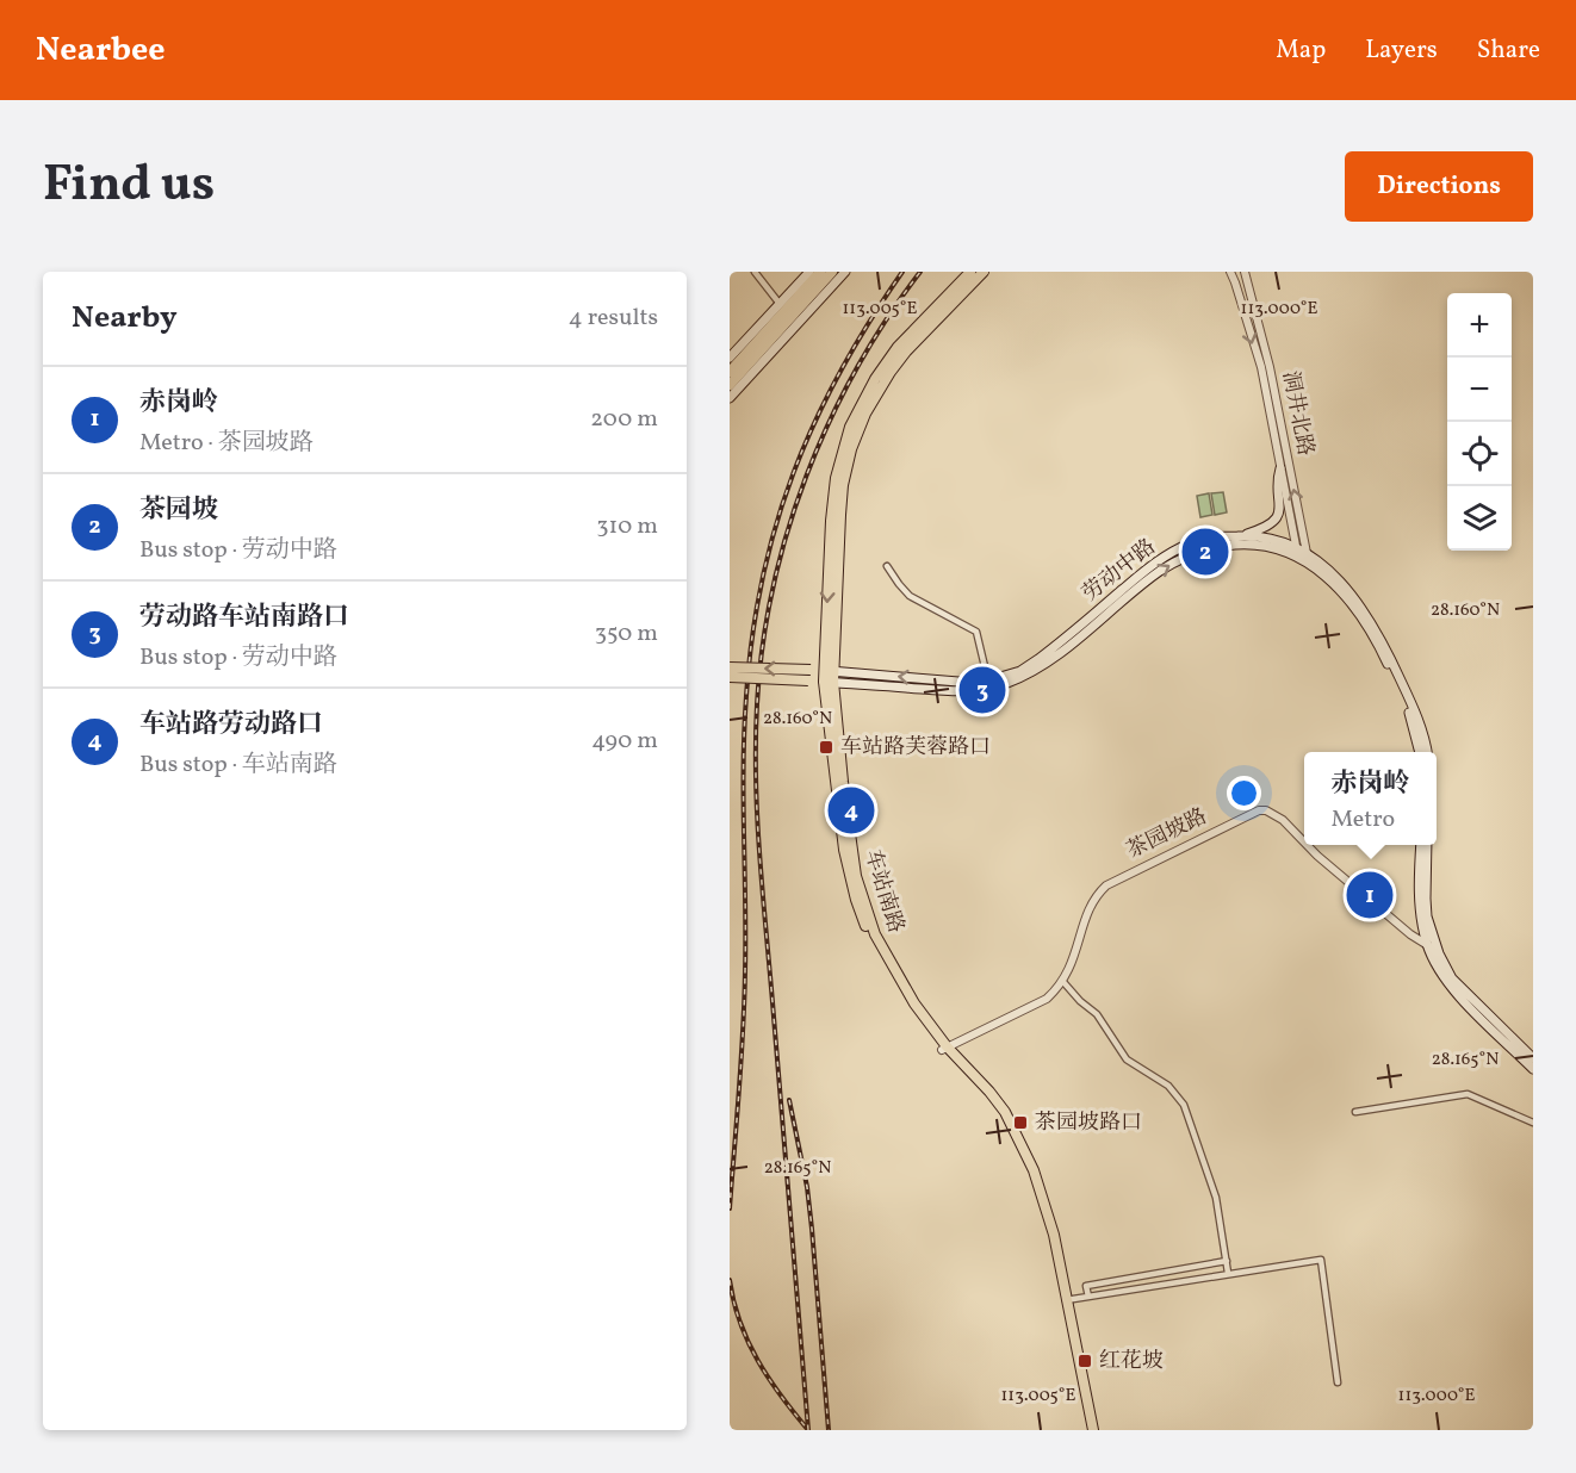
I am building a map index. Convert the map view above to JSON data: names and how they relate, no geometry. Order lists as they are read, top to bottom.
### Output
{
  "streets": {
    "main road": ["劳动中路", "车站南路"],
    "street": ["洞井北路", "茶园坡路"]
  },
  "crossings": [
    ["洞井北路", "劳动中路"],
    ["劳动中路", "车站南路"],
    ["茶园坡路", "车站南路"]
  ],
  "places": {
    "transit": ["车站路芙蓉路口", "茶园坡路口", "红花坡"]
  },
  "page": {
    "header": "Nearbee",
    "nav": ["Map", "Layers", "Share"],
    "title": "Find us",
    "buttons": "Directions",
    "heading": ["Nearby", "4 results"],
    "map_buttons": ["+", "−"],
    "list": [
      {
        "mark": "1",
        "name": "赤岗岭",
        "note": "Metro · 茶园坡路",
        "value": "200 m"
      },
      {
        "mark": "2",
        "name": "茶园坡",
        "note": "Bus stop · 劳动中路",
        "value": "310 m"
      },
      {
        "mark": "3",
        "name": "劳动路车站南路口",
        "note": "Bus stop · 劳动中路",
        "value": "350 m"
      },
      {
        "mark": "4",
        "name": "车站路劳动路口",
        "note": "Bus stop · 车站南路",
        "value": "490 m"
      }
    ],
    "pins": [
      "2",
      "3",
      "4",
      "1"
    ],
    "popup": ["赤岗岭", "Metro"]
  },
  "coordinates": [
    "113.005°E",
    "113.000°E",
    "28.160°N",
    "28.165°N"
  ]
}
